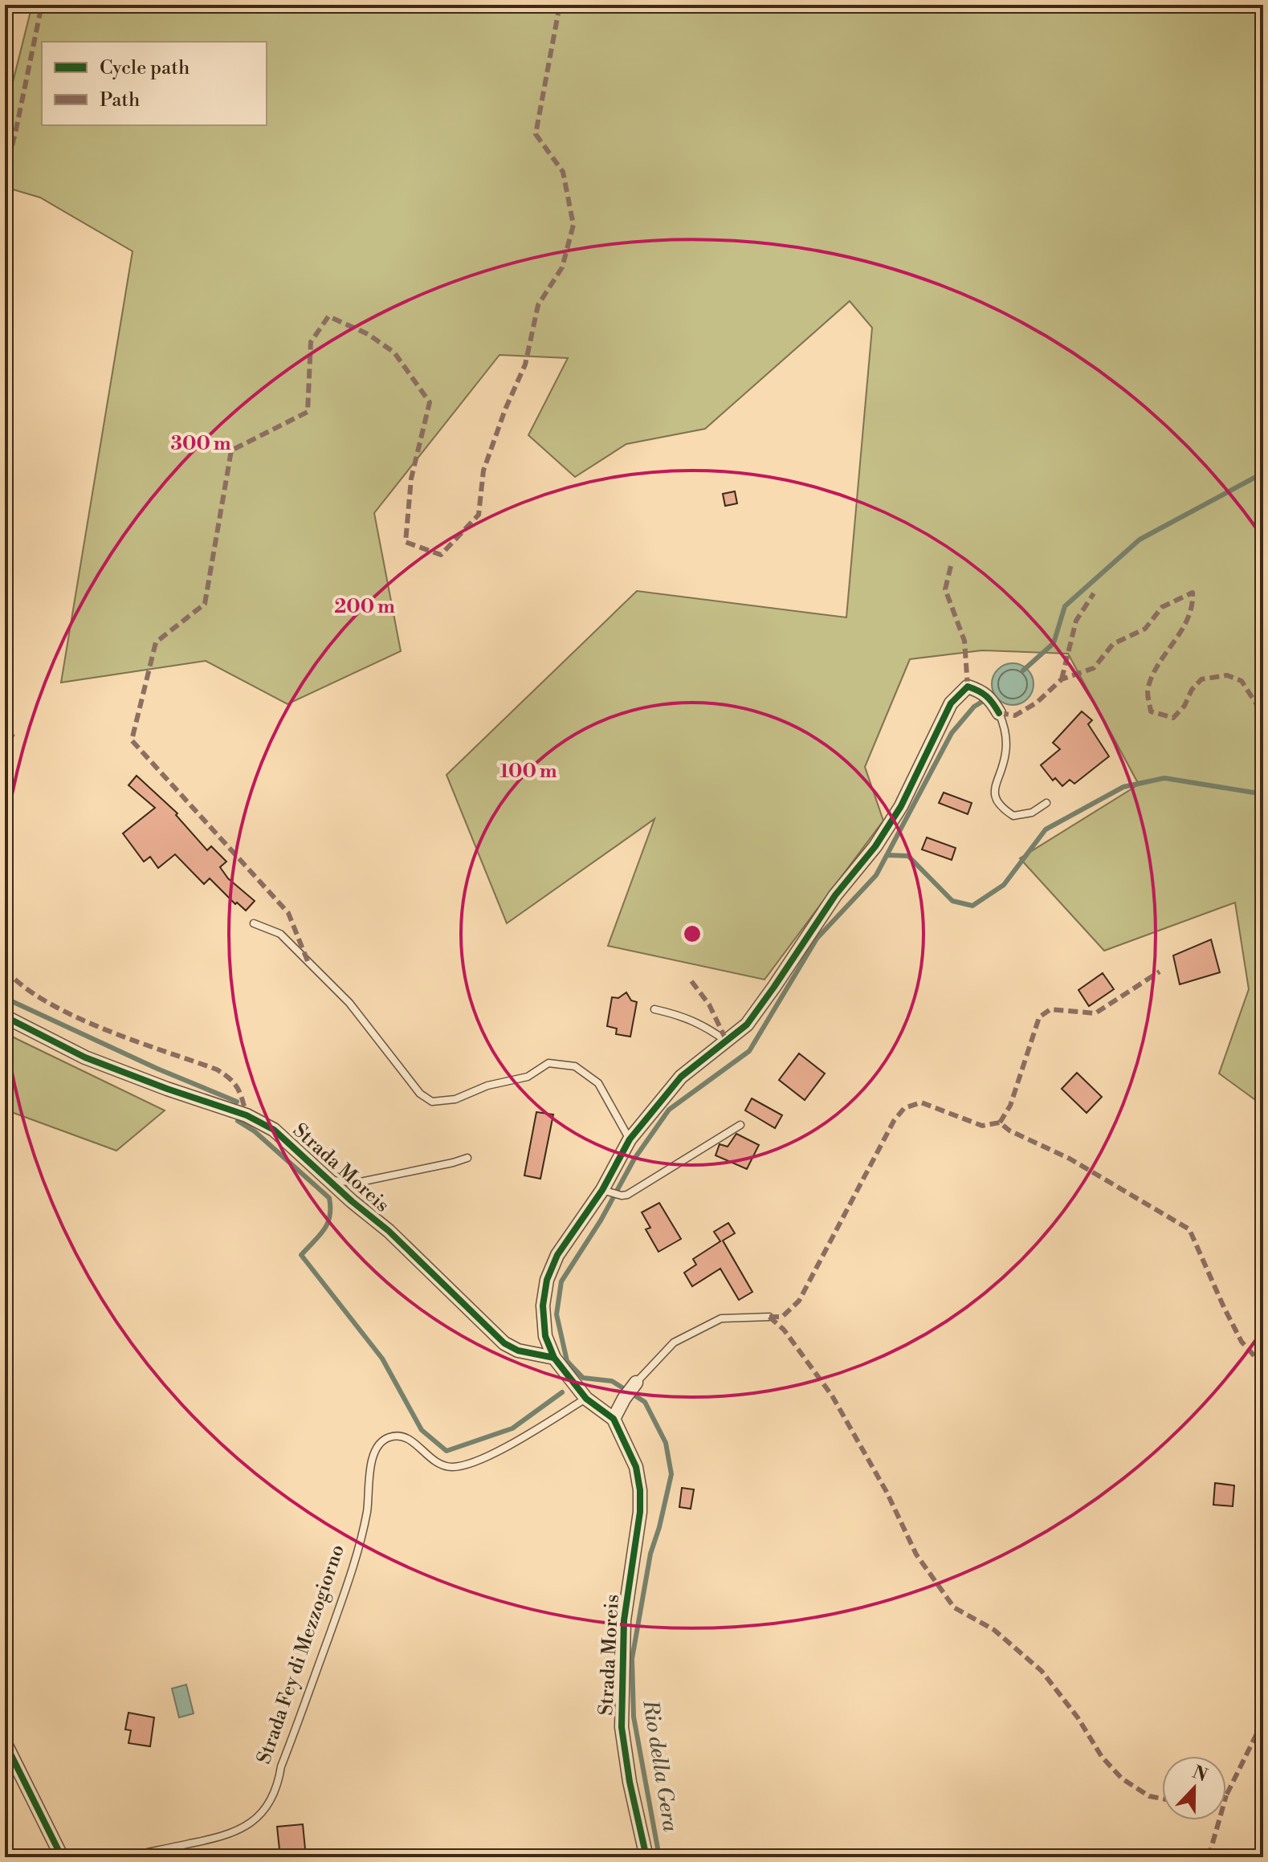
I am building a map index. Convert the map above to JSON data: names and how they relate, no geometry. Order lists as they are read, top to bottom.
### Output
{
  "streets": {
    "street": ["Strada Moreis"],
    "lane": ["Strada Fey di Mezzogiorno"]
  },
  "water": ["Rio della Gera"],
  "legend": ["Cycle path", "Path"],
  "north": "top",
  "rings": ["300 m", "200 m", "100 m"]
}
